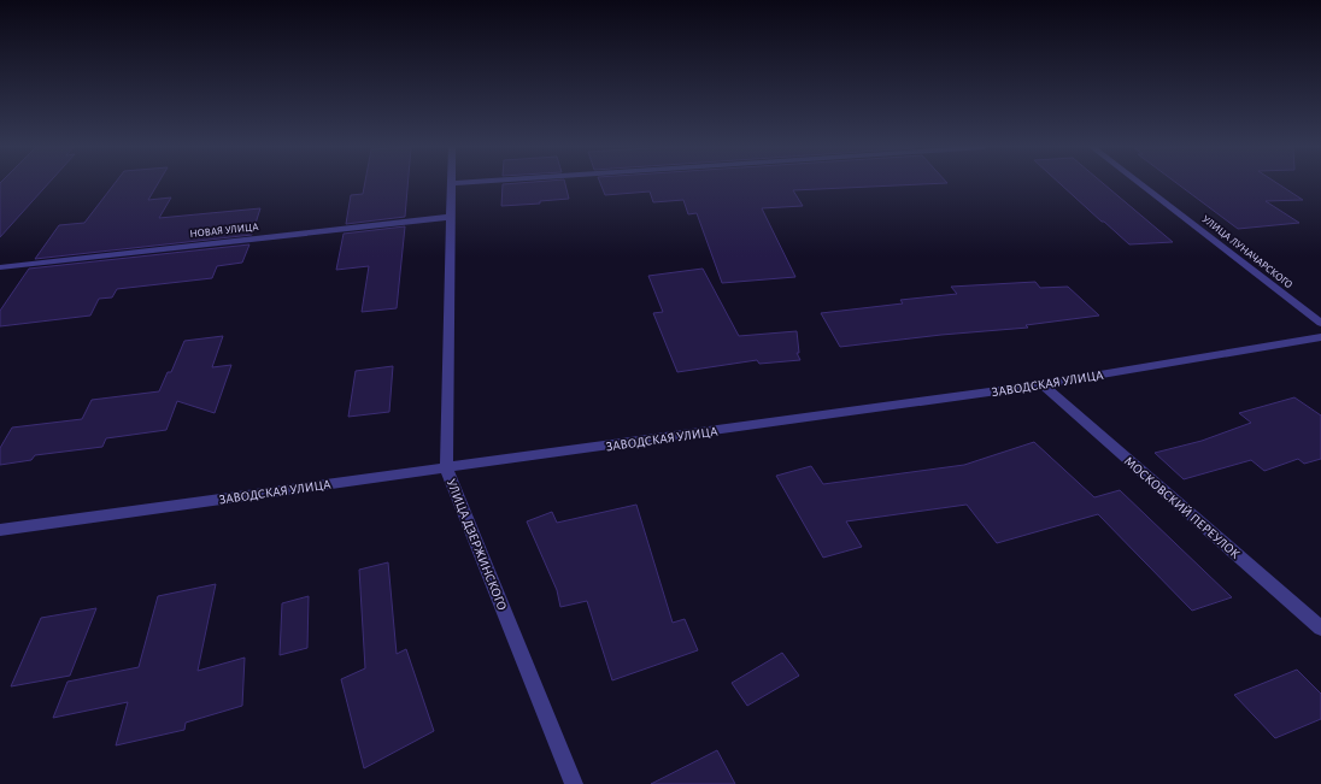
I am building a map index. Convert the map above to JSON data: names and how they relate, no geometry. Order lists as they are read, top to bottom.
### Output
{
  "streets": {
    "street": [
      "НОВАЯ УЛИЦА",
      "УЛИЦА ЛУНАЧАРСКОГО",
      "ЗАВОДСКАЯ УЛИЦА",
      "МОСКОВСКИЙ ПЕРЕУЛОК",
      "УЛИЦА ДЗЕРЖИНСКОГО"
    ]
  },
  "crossings": [
    ["НОВАЯ УЛИЦА", "УЛИЦА ДЗЕРЖИНСКОГО"],
    ["ЗАВОДСКАЯ УЛИЦА", "МОСКОВСКИЙ ПЕРЕУЛОК"],
    ["ЗАВОДСКАЯ УЛИЦА", "УЛИЦА ДЗЕРЖИНСКОГО"]
  ]
}
